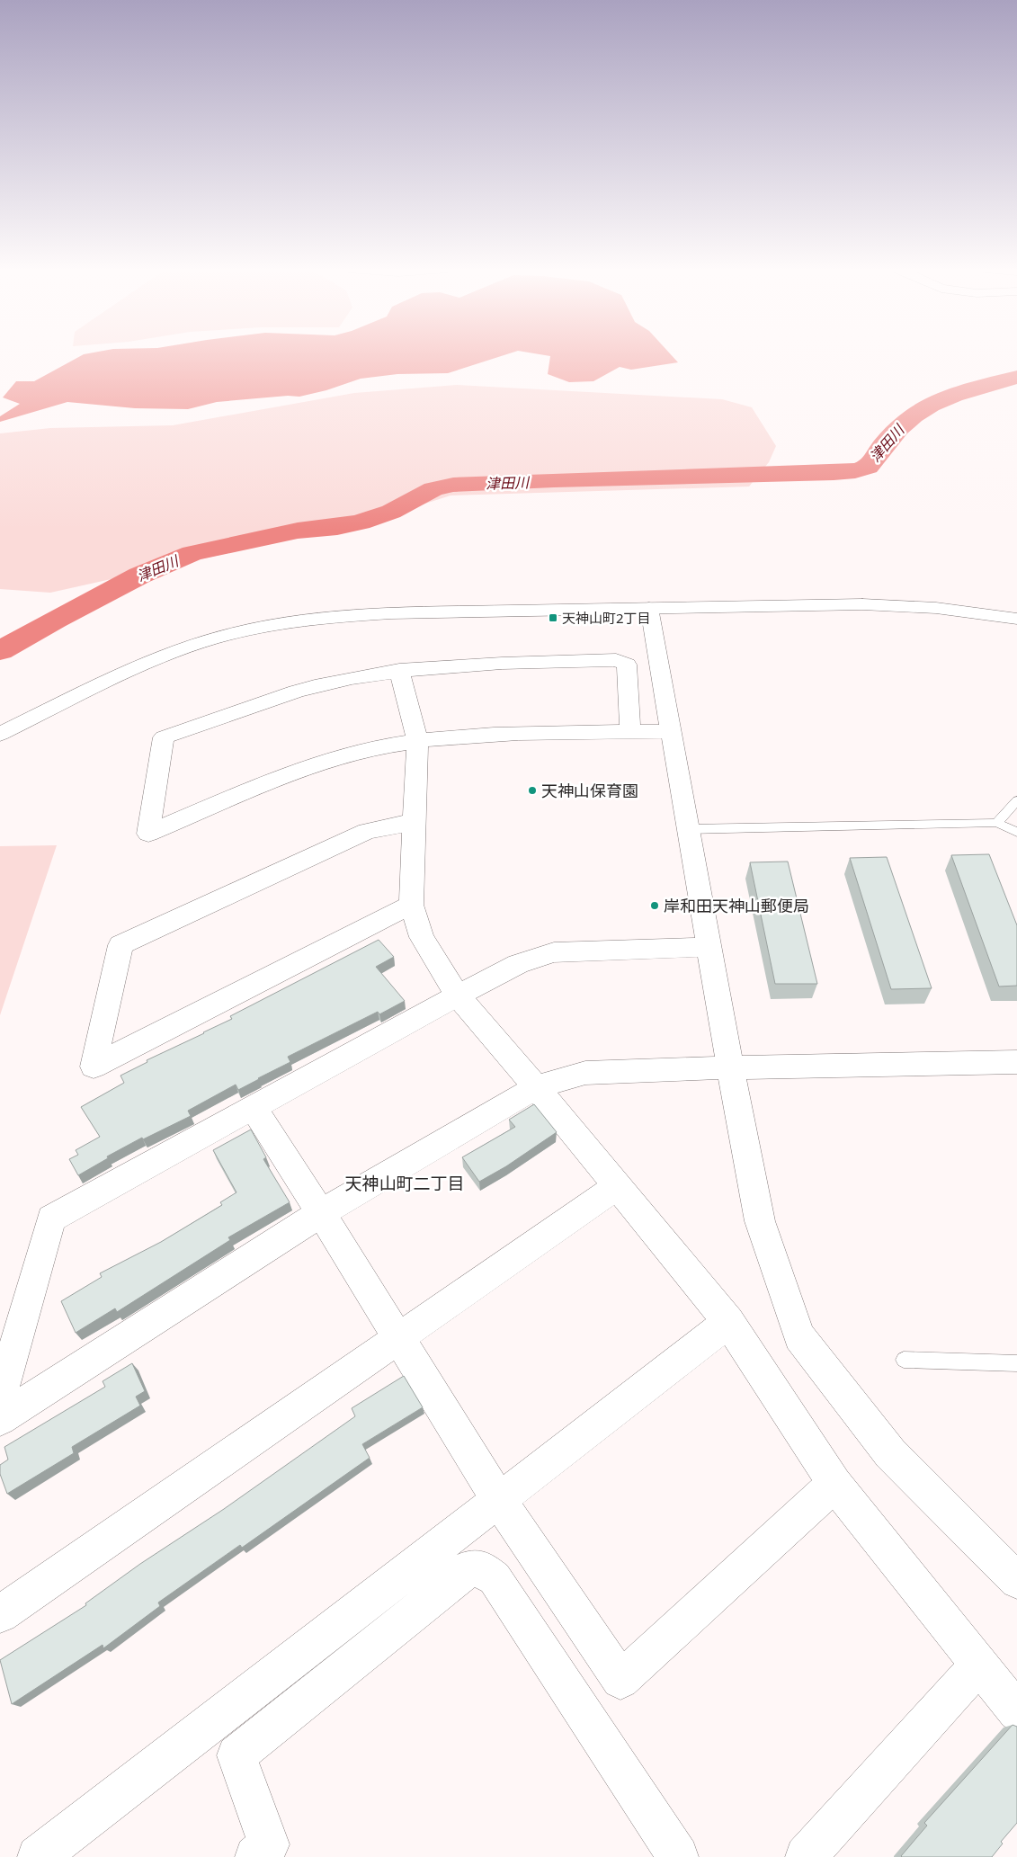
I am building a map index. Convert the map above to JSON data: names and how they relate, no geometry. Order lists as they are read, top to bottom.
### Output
{
  "districts": ["天神山町二丁目"],
  "water": ["津田川"],
  "places": {
    "transit": ["天神山町2丁目"],
    "other": ["天神山保育園", "岸和田天神山郵便局"]
  }
}
